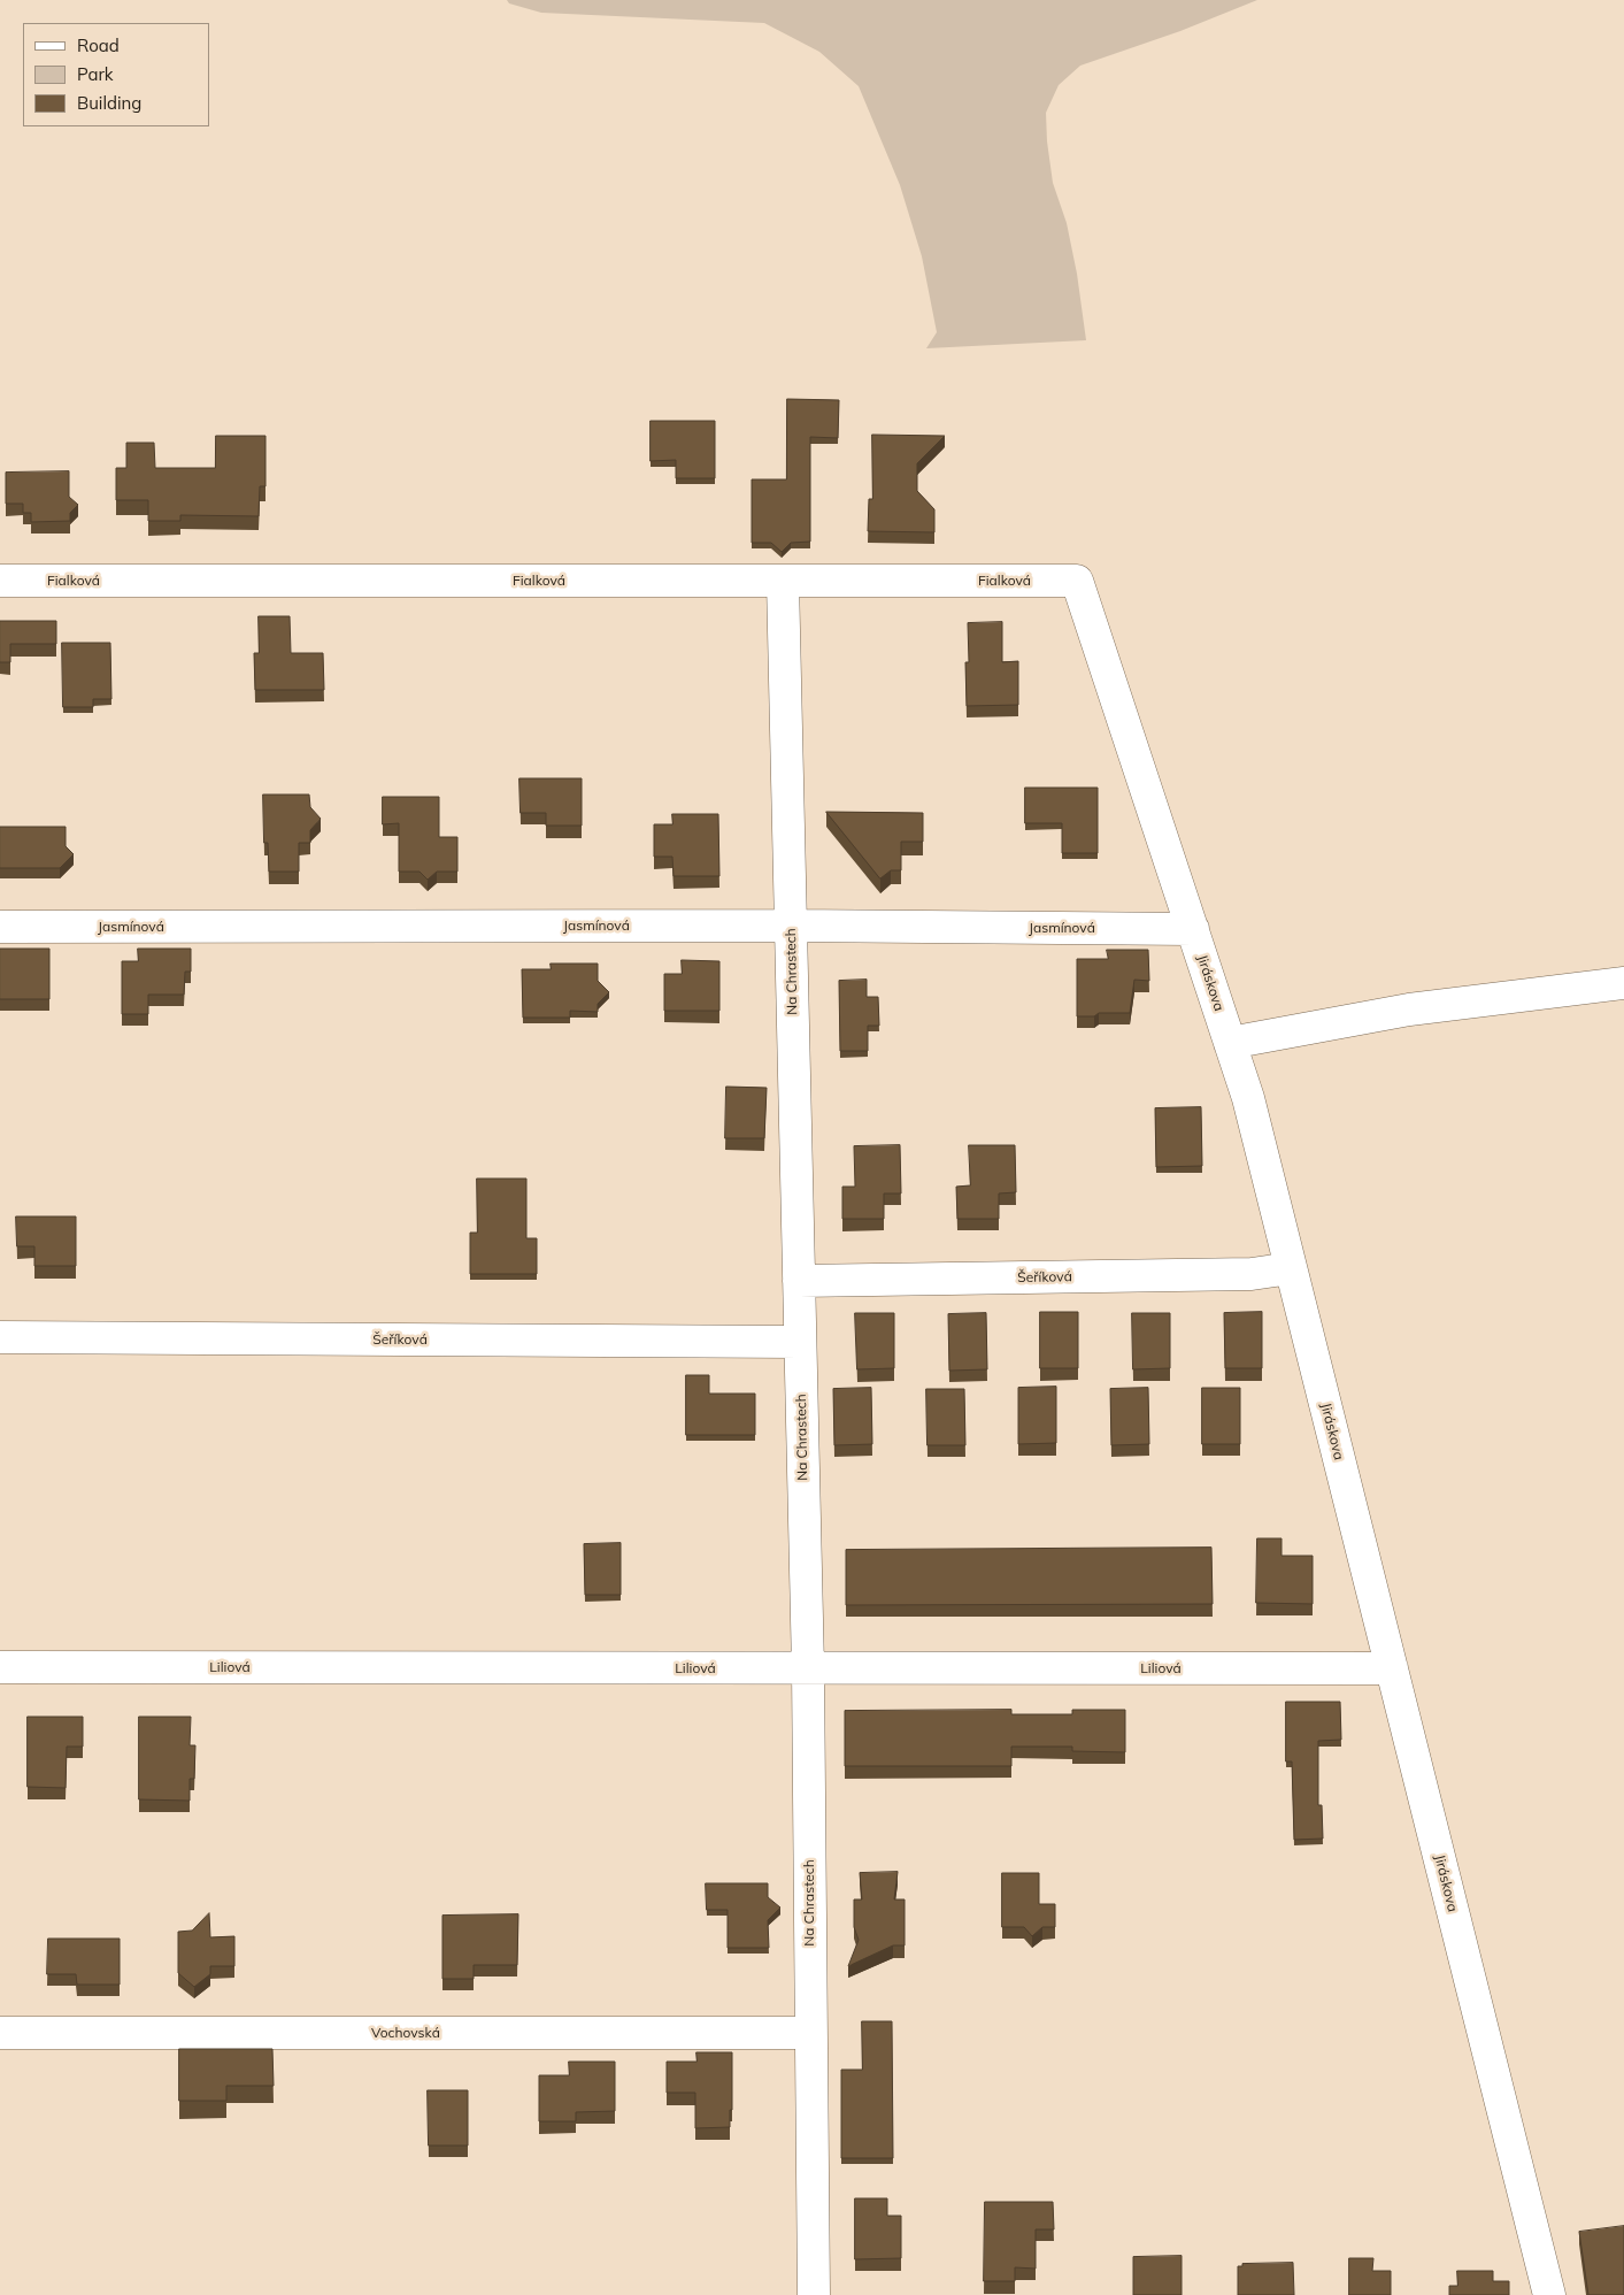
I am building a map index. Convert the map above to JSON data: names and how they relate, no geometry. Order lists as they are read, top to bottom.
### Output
{
  "streets": {
    "street": [
      "Fialková",
      "Jasmínová",
      "Na Chrastech",
      "Jiráskova",
      "Šeříková",
      "Liliová",
      "Vochovská"
    ]
  },
  "crossings": [
    ["Fialková", "Na Chrastech"],
    ["Fialková", "Jiráskova"],
    ["Jasmínová", "Na Chrastech"],
    ["Jasmínová", "Jiráskova"],
    ["Na Chrastech", "Šeříková"],
    ["Na Chrastech", "Liliová"],
    ["Na Chrastech", "Vochovská"],
    ["Jiráskova", "Šeříková"],
    ["Jiráskova", "Liliová"]
  ],
  "legend": ["Road", "Park", "Building"]
}
